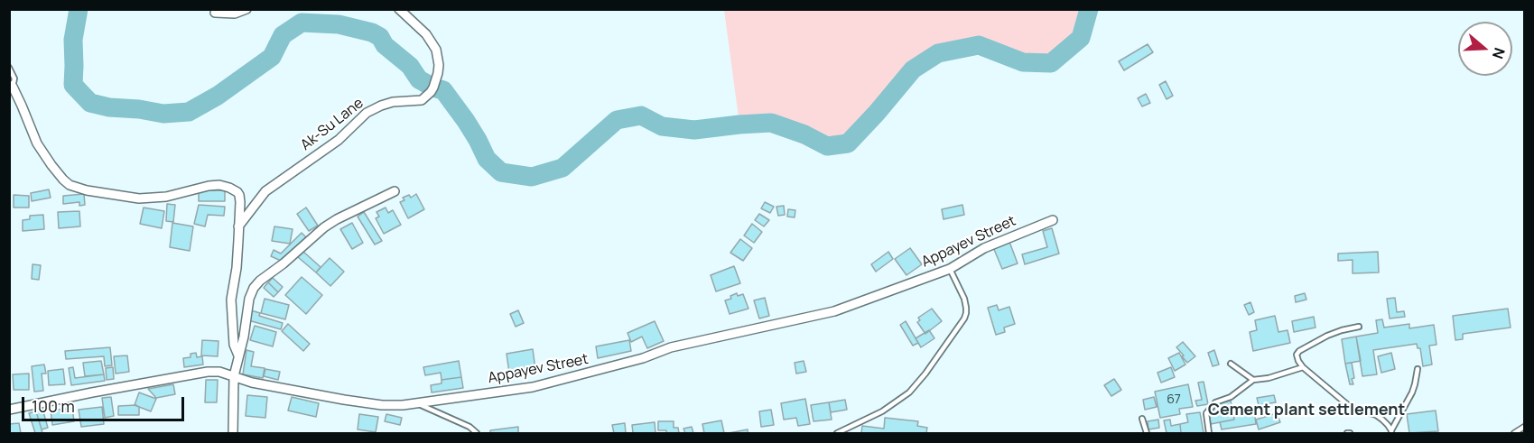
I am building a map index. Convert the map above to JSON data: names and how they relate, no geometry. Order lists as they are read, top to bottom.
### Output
{
  "streets": {
    "street": ["Ak-Su Lane", "Appayev Street"]
  },
  "districts": ["Cement plant settlement"],
  "house_numbers": ["67"],
  "scale_bar": "100 m",
  "north": "right"
}
